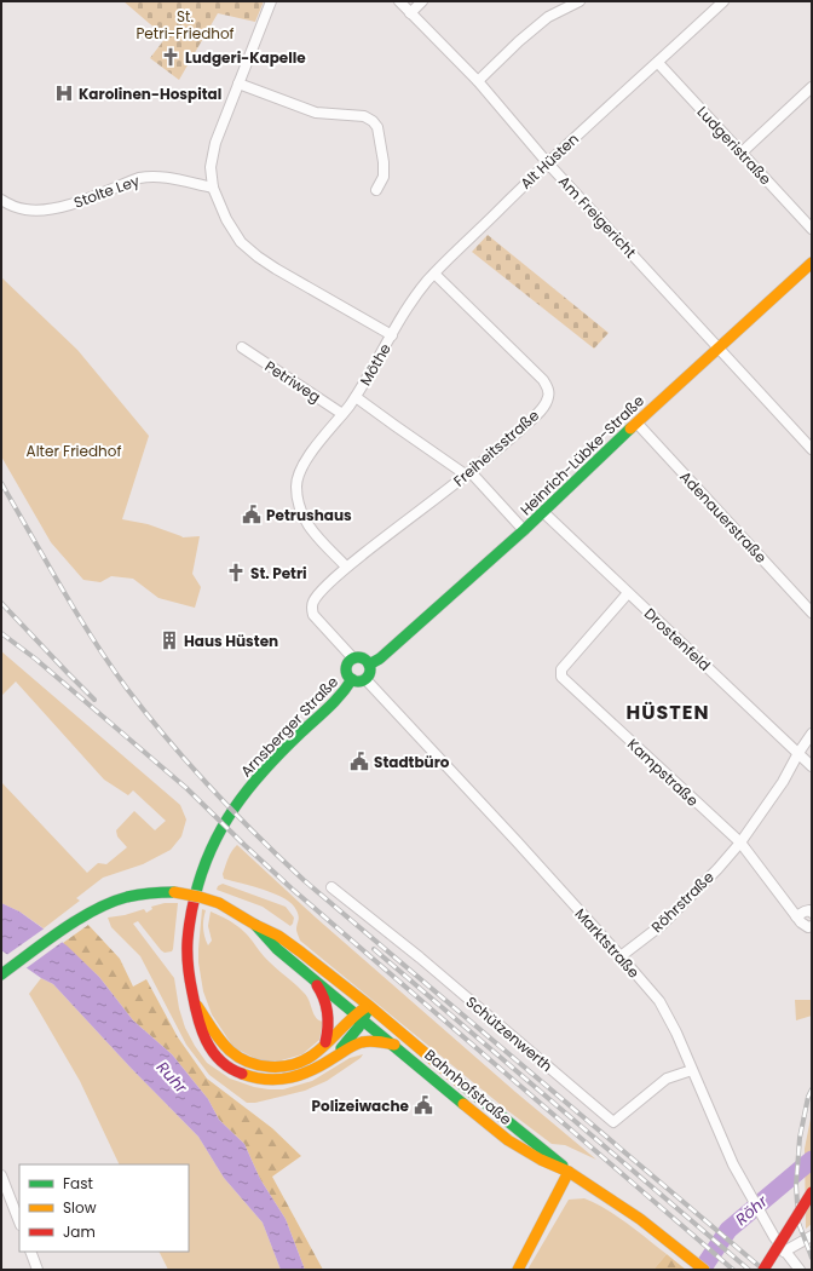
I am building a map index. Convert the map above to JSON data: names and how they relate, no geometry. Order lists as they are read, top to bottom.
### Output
{
  "streets": {
    "street": [
      "Ludgeristraße",
      "Alt Hüsten",
      "Stolte Ley",
      "Am Freigericht",
      "Möthe",
      "Petriweg",
      "Freiheitsstraße",
      "Heinrich-Lübke-Straße",
      "Adenauerstraße",
      "Drostenfeld",
      "Arnsberger Straße",
      "Kampstraße",
      "Röhrstraße",
      "Marktstraße",
      "Schützenwerth",
      "Bahnhofstraße"
    ]
  },
  "crossings": [
    ["Ludgeristraße", "Alt Hüsten"],
    ["Alt Hüsten", "Am Freigericht"],
    ["Alt Hüsten", "Möthe"],
    ["Alt Hüsten", "Freiheitsstraße"],
    ["Stolte Ley", "Möthe"],
    ["Am Freigericht", "Heinrich-Lübke-Straße"],
    ["Möthe", "Petriweg"],
    ["Möthe", "Freiheitsstraße"],
    ["Freiheitsstraße", "Heinrich-Lübke-Straße"],
    ["Freiheitsstraße", "Arnsberger Straße"],
    ["Freiheitsstraße", "Marktstraße"],
    ["Heinrich-Lübke-Straße", "Adenauerstraße"],
    ["Heinrich-Lübke-Straße", "Drostenfeld"],
    ["Heinrich-Lübke-Straße", "Arnsberger Straße"],
    ["Heinrich-Lübke-Straße", "Marktstraße"],
    ["Drostenfeld", "Kampstraße"],
    ["Drostenfeld", "Röhrstraße"],
    ["Arnsberger Straße", "Marktstraße"],
    ["Arnsberger Straße", "Bahnhofstraße"],
    ["Kampstraße", "Röhrstraße"],
    ["Röhrstraße", "Marktstraße"],
    ["Marktstraße", "Schützenwerth"]
  ],
  "districts": ["HÜSTEN"],
  "water": ["Ruhr", "Röhr"],
  "parks": ["St. Petri-Friedhof", "Alter Friedhof"],
  "places": {
    "church": ["Ludgeri-Kapelle", "St. Petri"],
    "hospital": ["Karolinen-Hospital"],
    "public building": ["Petrushaus", "Stadtbüro", "Polizeiwache"],
    "building": ["Haus Hüsten"]
  },
  "legend": ["Fast", "Slow", "Jam"]
}
